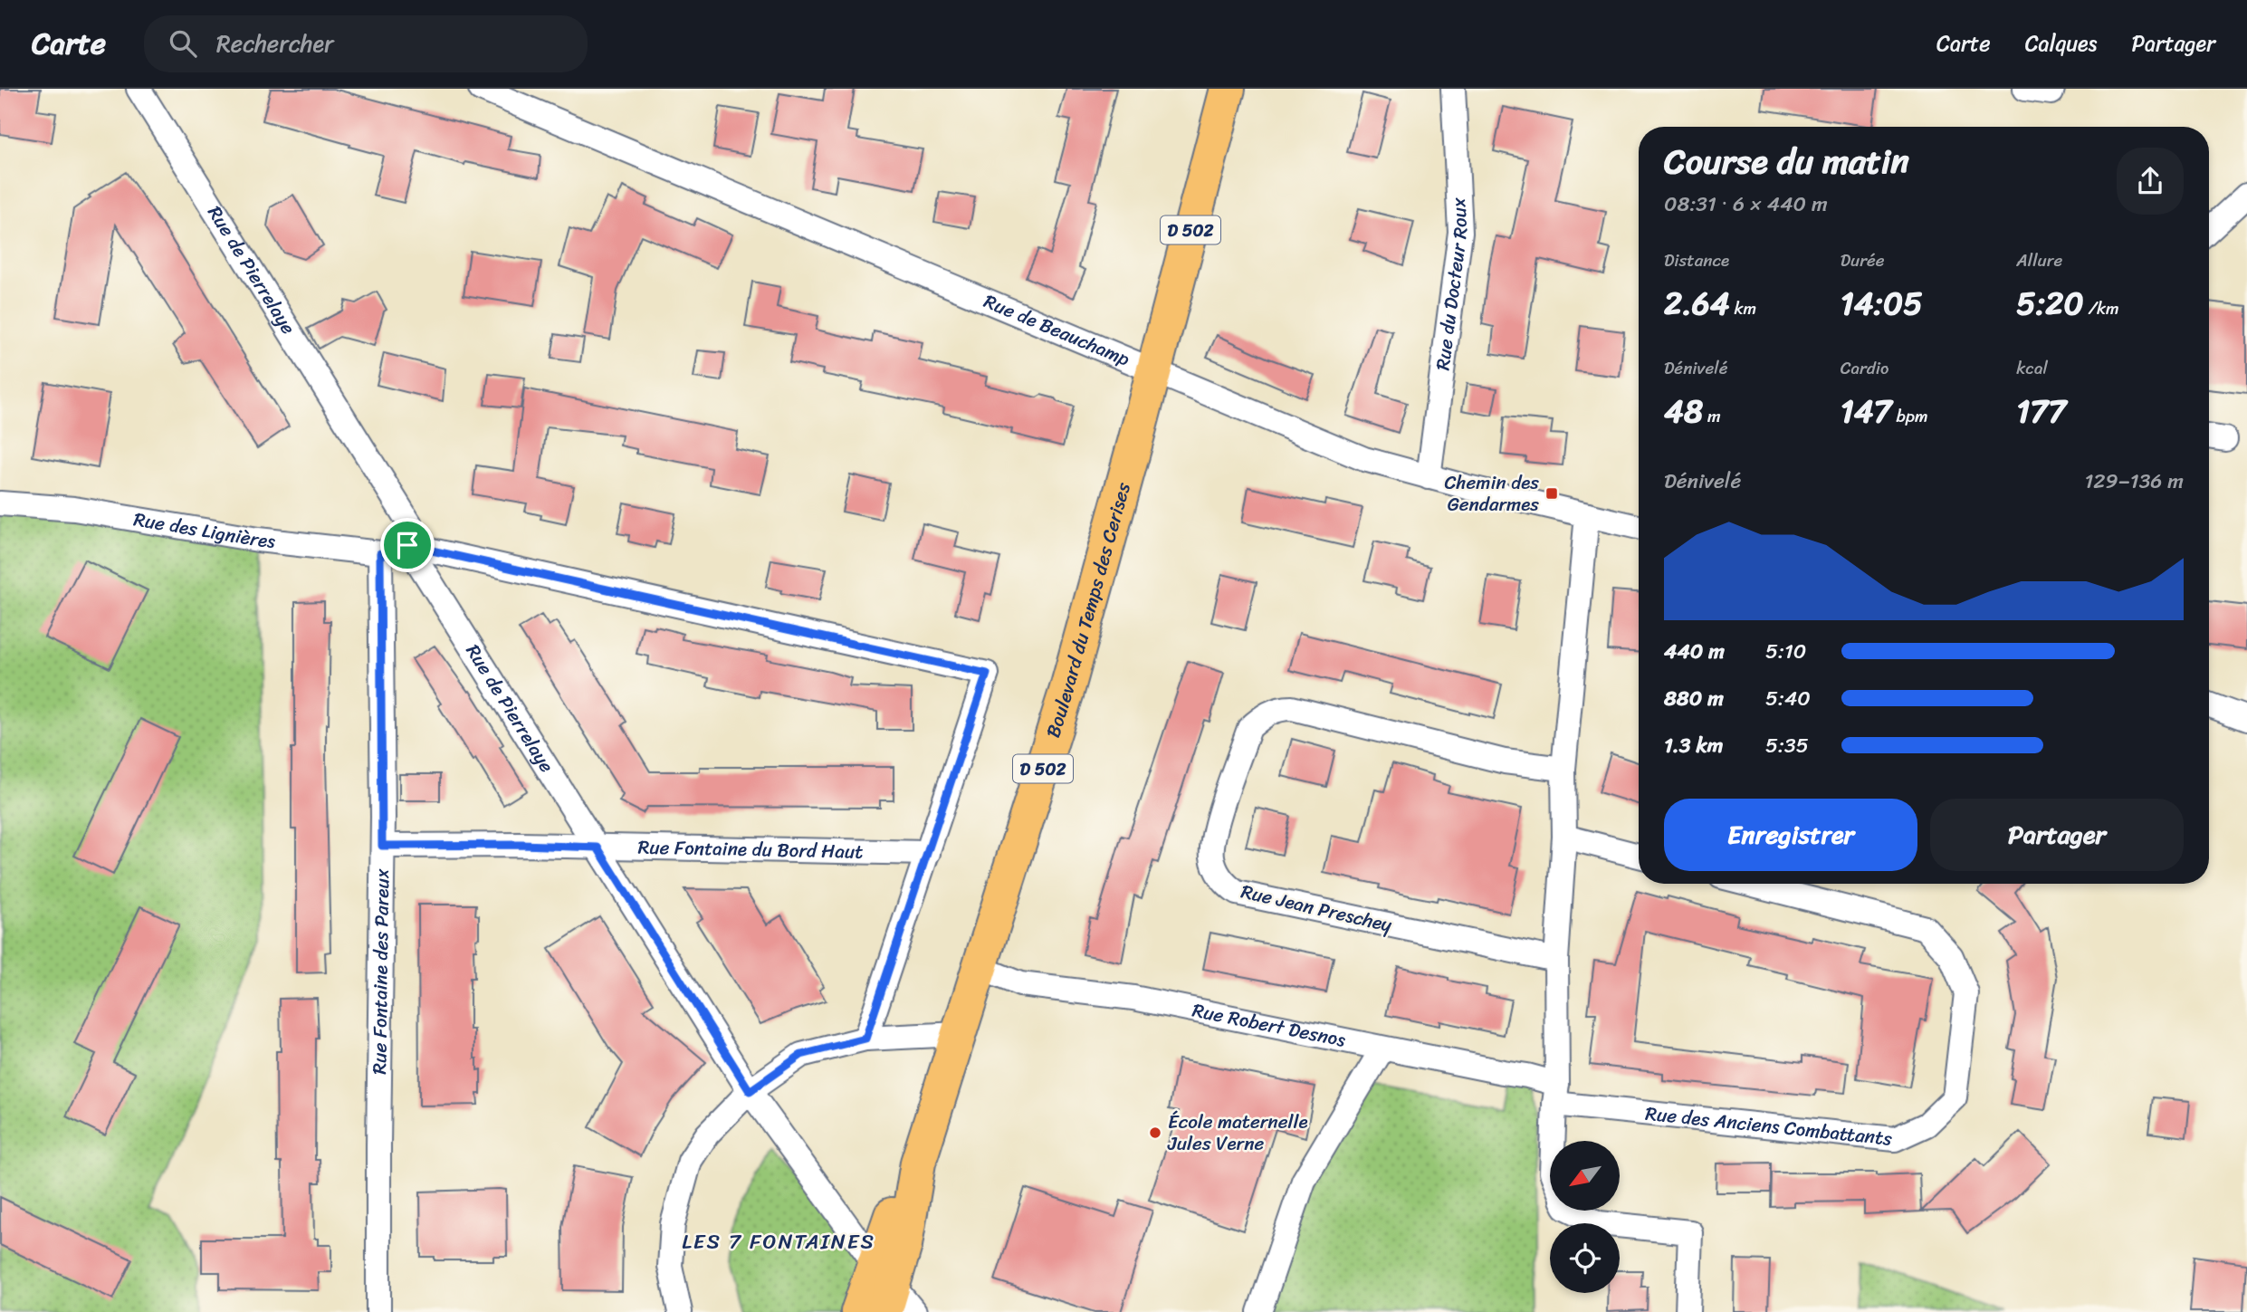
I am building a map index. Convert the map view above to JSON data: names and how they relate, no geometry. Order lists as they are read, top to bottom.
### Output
{
  "streets": {
    "main road": ["D 502", "Boulevard du Temps des Cerises"],
    "street": [
      "Rue de Pierrelaye",
      "Rue du Docteur Roux",
      "Rue de Beauchamp",
      "Rue des Lignières",
      "Rue Fontaine du Bord Haut",
      "Rue Jean Preschey",
      "Rue Fontaine des Pareux",
      "Rue Robert Desnos",
      "Rue des Anciens Combattants"
    ]
  },
  "crossings": [
    ["Rue de Pierrelaye", "Rue des Lignières"],
    ["Rue de Pierrelaye", "Boulevard du Temps des Cerises"],
    ["Rue de Pierrelaye", "Rue Fontaine du Bord Haut"],
    ["Rue du Docteur Roux", "Rue de Beauchamp"],
    ["Rue de Beauchamp", "Boulevard du Temps des Cerises"],
    ["Rue des Lignières", "Rue Fontaine des Pareux"],
    ["Boulevard du Temps des Cerises", "Rue Robert Desnos"],
    ["Rue Fontaine du Bord Haut", "Rue Fontaine des Pareux"],
    ["Rue Robert Desnos", "Rue des Anciens Combattants"]
  ],
  "districts": ["LES 7 FONTAINES"],
  "places": {
    "transit": ["Chemin des Gendarmes"],
    "other": ["École maternelle Jules Verne"]
  },
  "north": "bottom left",
  "page": {
    "header": "Carte",
    "search": "Rechercher",
    "nav": ["Carte", "Calques", "Partager"],
    "heading": ["Course du matin", "08:31 · 6 × 440 m"],
    "stats": [
      ["Distance", "2.64 km"],
      ["Durée", "14:05"],
      ["Allure", "5:20 /km"],
      ["Dénivelé", "48 m"],
      ["Cardio", "147 bpm"],
      ["kcal", "177"]
    ],
    "chart": ["Dénivelé", "129–136 m"],
    "list": [
      {
        "name": "440 m",
        "note": "5:10"
      },
      {
        "name": "880 m",
        "note": "5:40"
      },
      {
        "name": "1.3 km",
        "note": "5:35"
      }
    ],
    "buttons": ["Enregistrer", "Partager"]
  }
}
